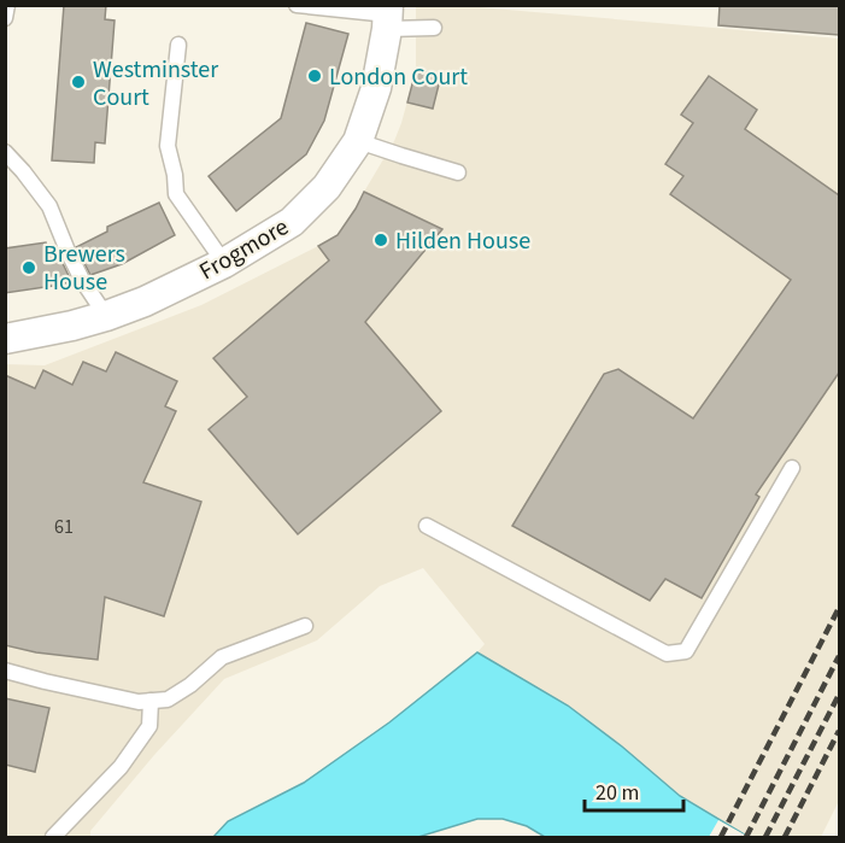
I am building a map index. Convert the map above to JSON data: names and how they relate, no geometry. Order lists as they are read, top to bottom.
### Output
{
  "streets": {
    "street": ["Frogmore"]
  },
  "places": [
    "London Court",
    "Westminster Court",
    "Hilden House",
    "Brewers House"
  ],
  "house_numbers": ["61"],
  "scale_bar": "20 m"
}
